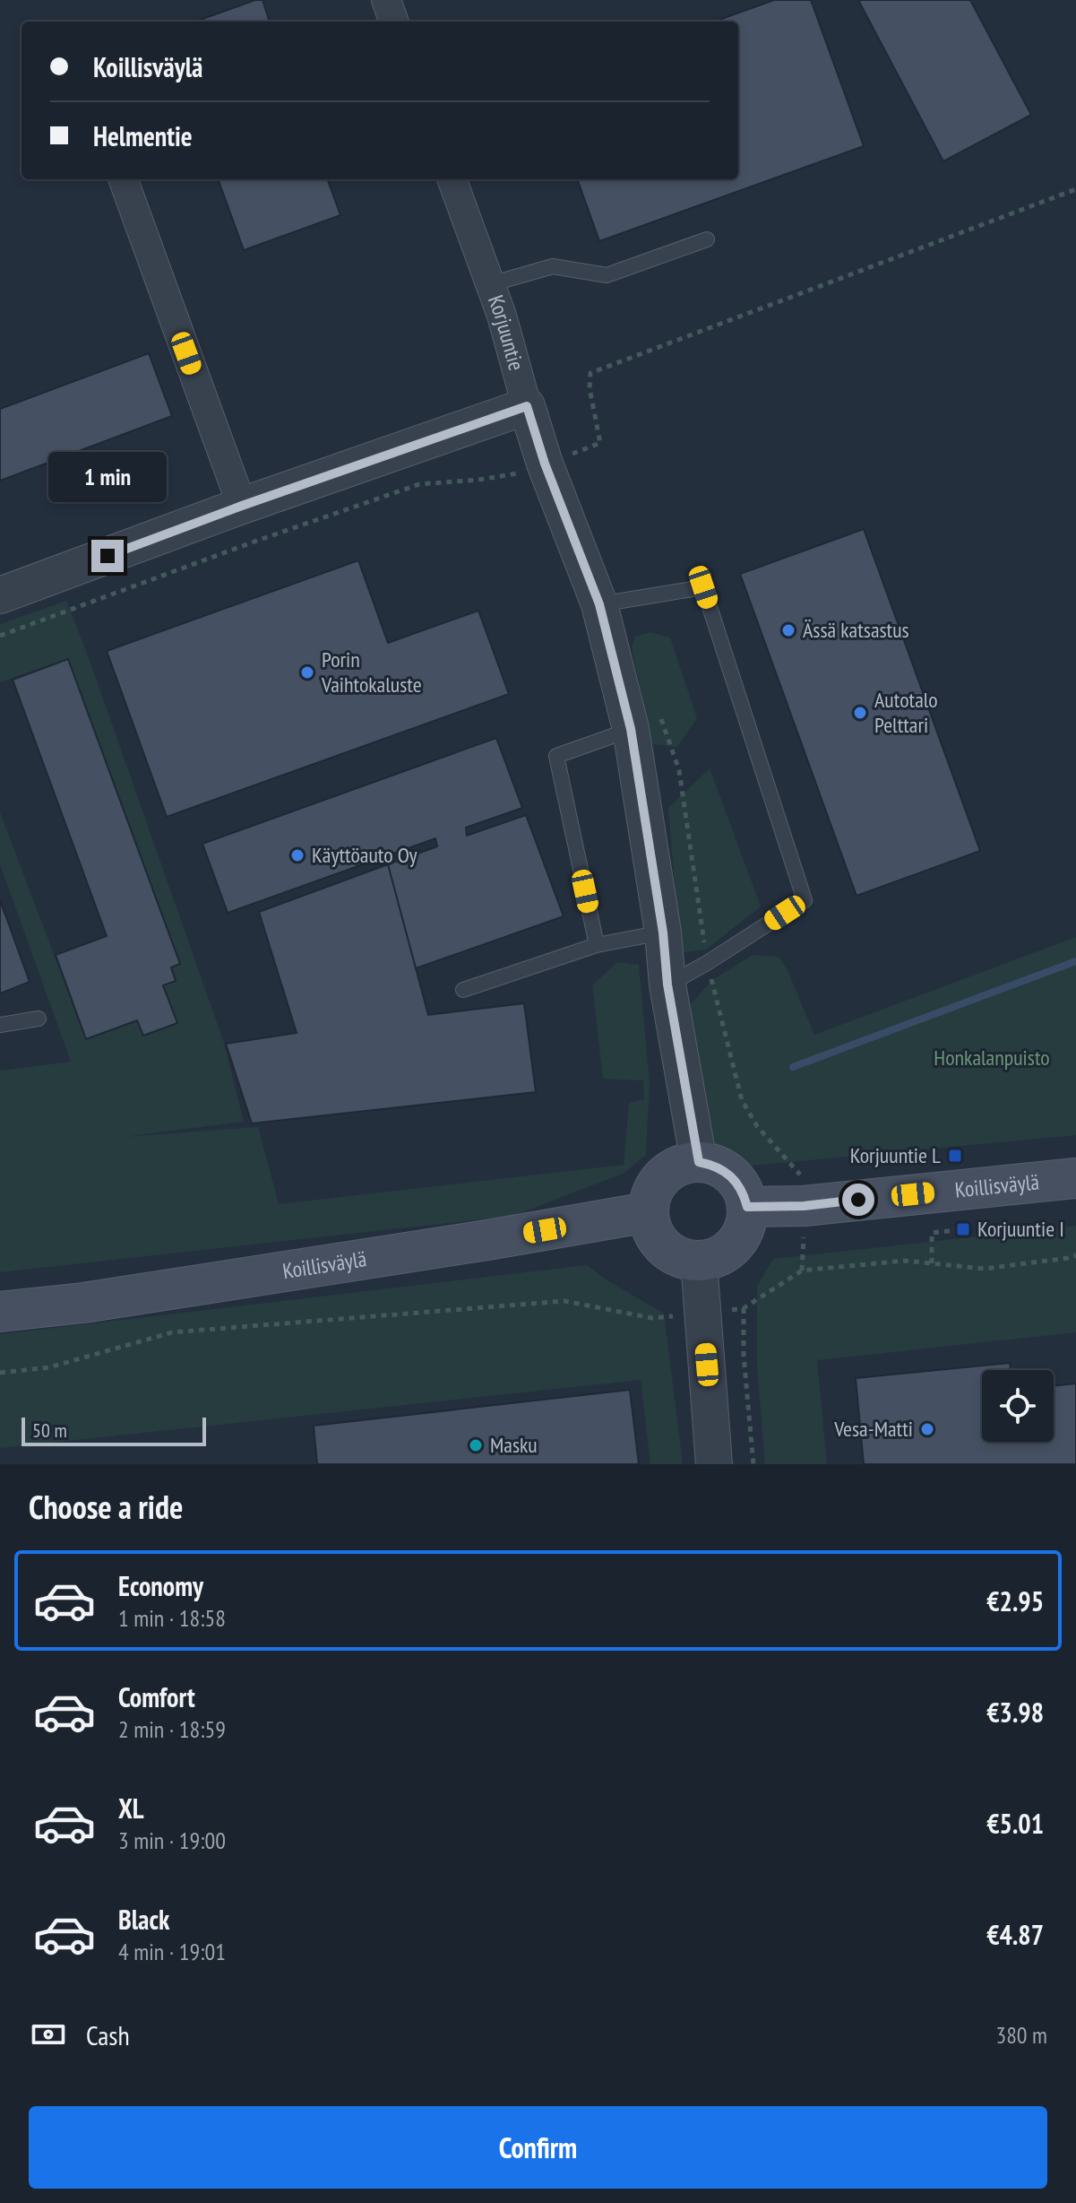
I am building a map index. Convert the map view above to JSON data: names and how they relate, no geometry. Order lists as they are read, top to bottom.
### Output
{
  "streets": {
    "main road": ["Koillisväylä"],
    "street": ["Korjuuntie"]
  },
  "crossings": [
    ["Korjuuntie", "Koillisväylä"]
  ],
  "parks": ["Honkalanpuisto"],
  "places": {
    "other": [
      "Ässä katsastus",
      "Porin Vaihtokaluste",
      "Autotalo Pelttari",
      "Käyttöauto Oy",
      "Vesa-Matti",
      "Masku"
    ],
    "transit": ["Korjuuntie L", "Korjuuntie I"]
  },
  "scale_bar": "50 m",
  "page": {
    "banner": ["Koillisväylä", "Helmentie"],
    "bubble": "1 min",
    "scale": "50 m",
    "heading": "Choose a ride",
    "list": [
      {
        "name": "Economy",
        "note": "1 min · 18:58",
        "value": "€2.95"
      },
      {
        "name": "Comfort",
        "note": "2 min · 18:59",
        "value": "€3.98"
      },
      {
        "name": "XL",
        "note": "3 min · 19:00",
        "value": "€5.01"
      },
      {
        "name": "Black",
        "note": "4 min · 19:01",
        "value": "€4.87"
      }
    ],
    "pay": ["Cash", "380 m"],
    "buttons": "Confirm"
  }
}
